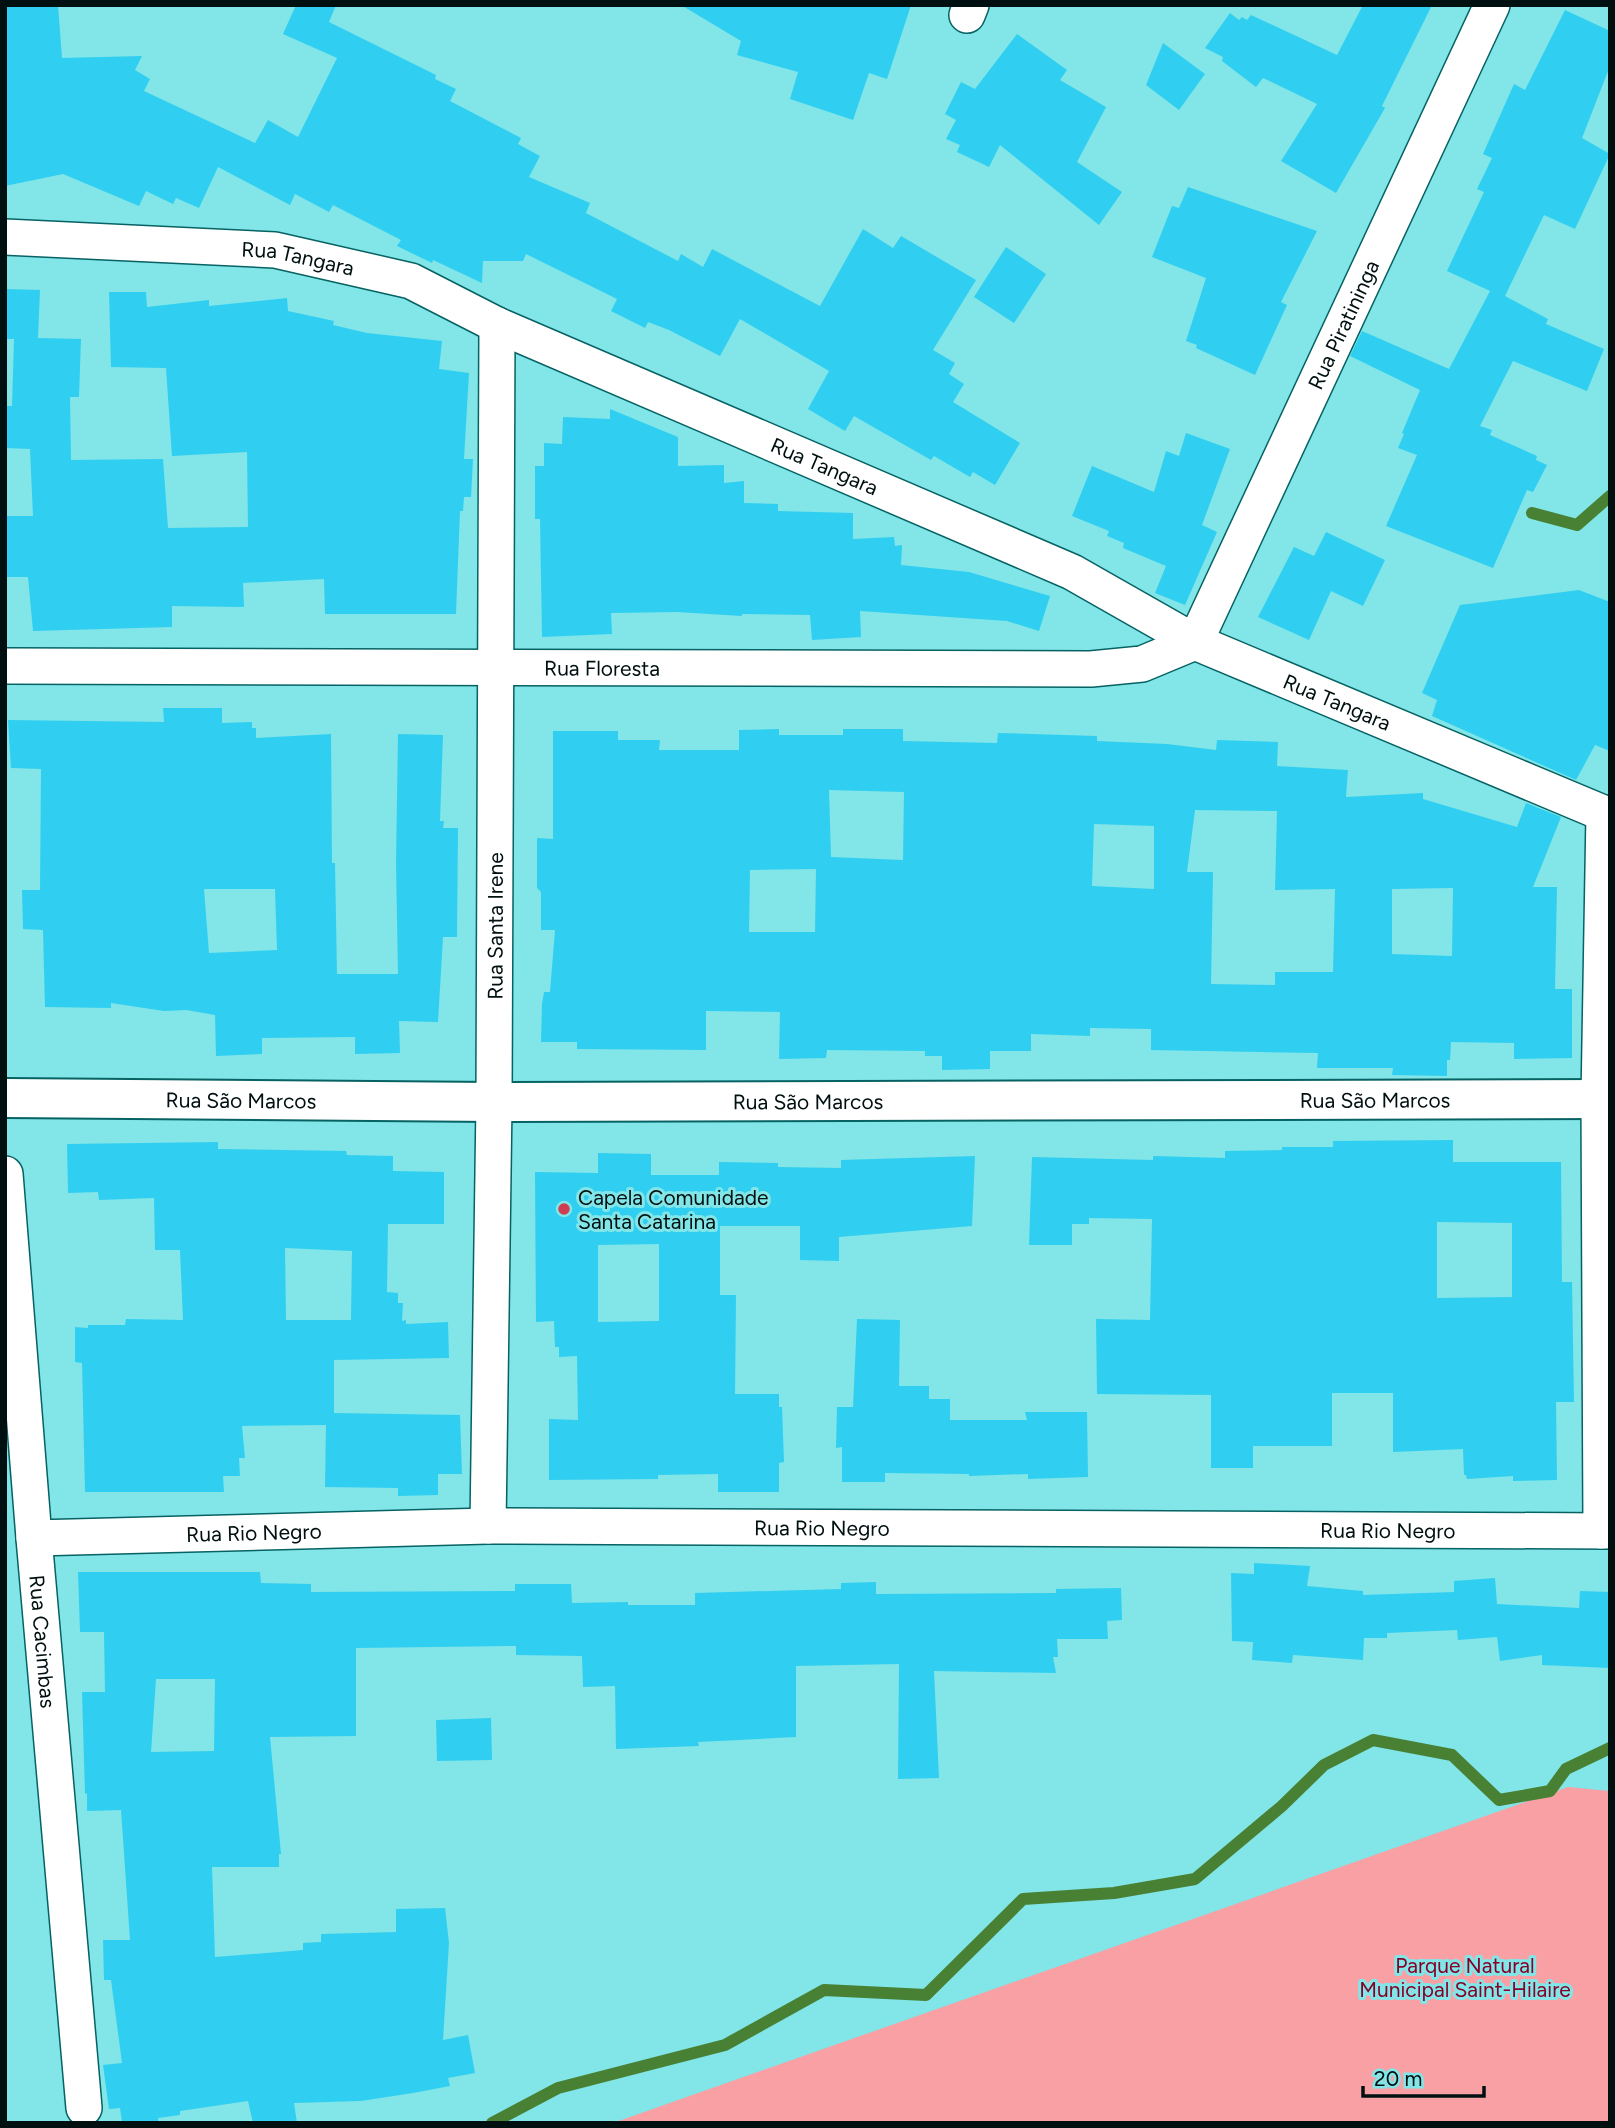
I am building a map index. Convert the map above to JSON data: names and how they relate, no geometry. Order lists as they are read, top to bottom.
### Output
{
  "streets": {
    "street": [
      "Rua Tangara",
      "Rua Piratininga",
      "Rua Floresta",
      "Rua Santa Irene",
      "Rua São Marcos",
      "Rua Rio Negro",
      "Rua Cacimbas"
    ]
  },
  "crossings": [
    ["Rua Tangara", "Rua Piratininga"],
    ["Rua Tangara", "Rua Floresta"],
    ["Rua Tangara", "Rua Santa Irene"],
    ["Rua Piratininga", "Rua Floresta"],
    ["Rua Floresta", "Rua Santa Irene"],
    ["Rua Santa Irene", "Rua São Marcos"],
    ["Rua Santa Irene", "Rua Rio Negro"],
    ["Rua Rio Negro", "Rua Cacimbas"]
  ],
  "parks": ["Parque Natural Municipal Saint-Hilaire"],
  "places": ["Capela Comunidade Santa Catarina"],
  "scale_bar": "20 m"
}
